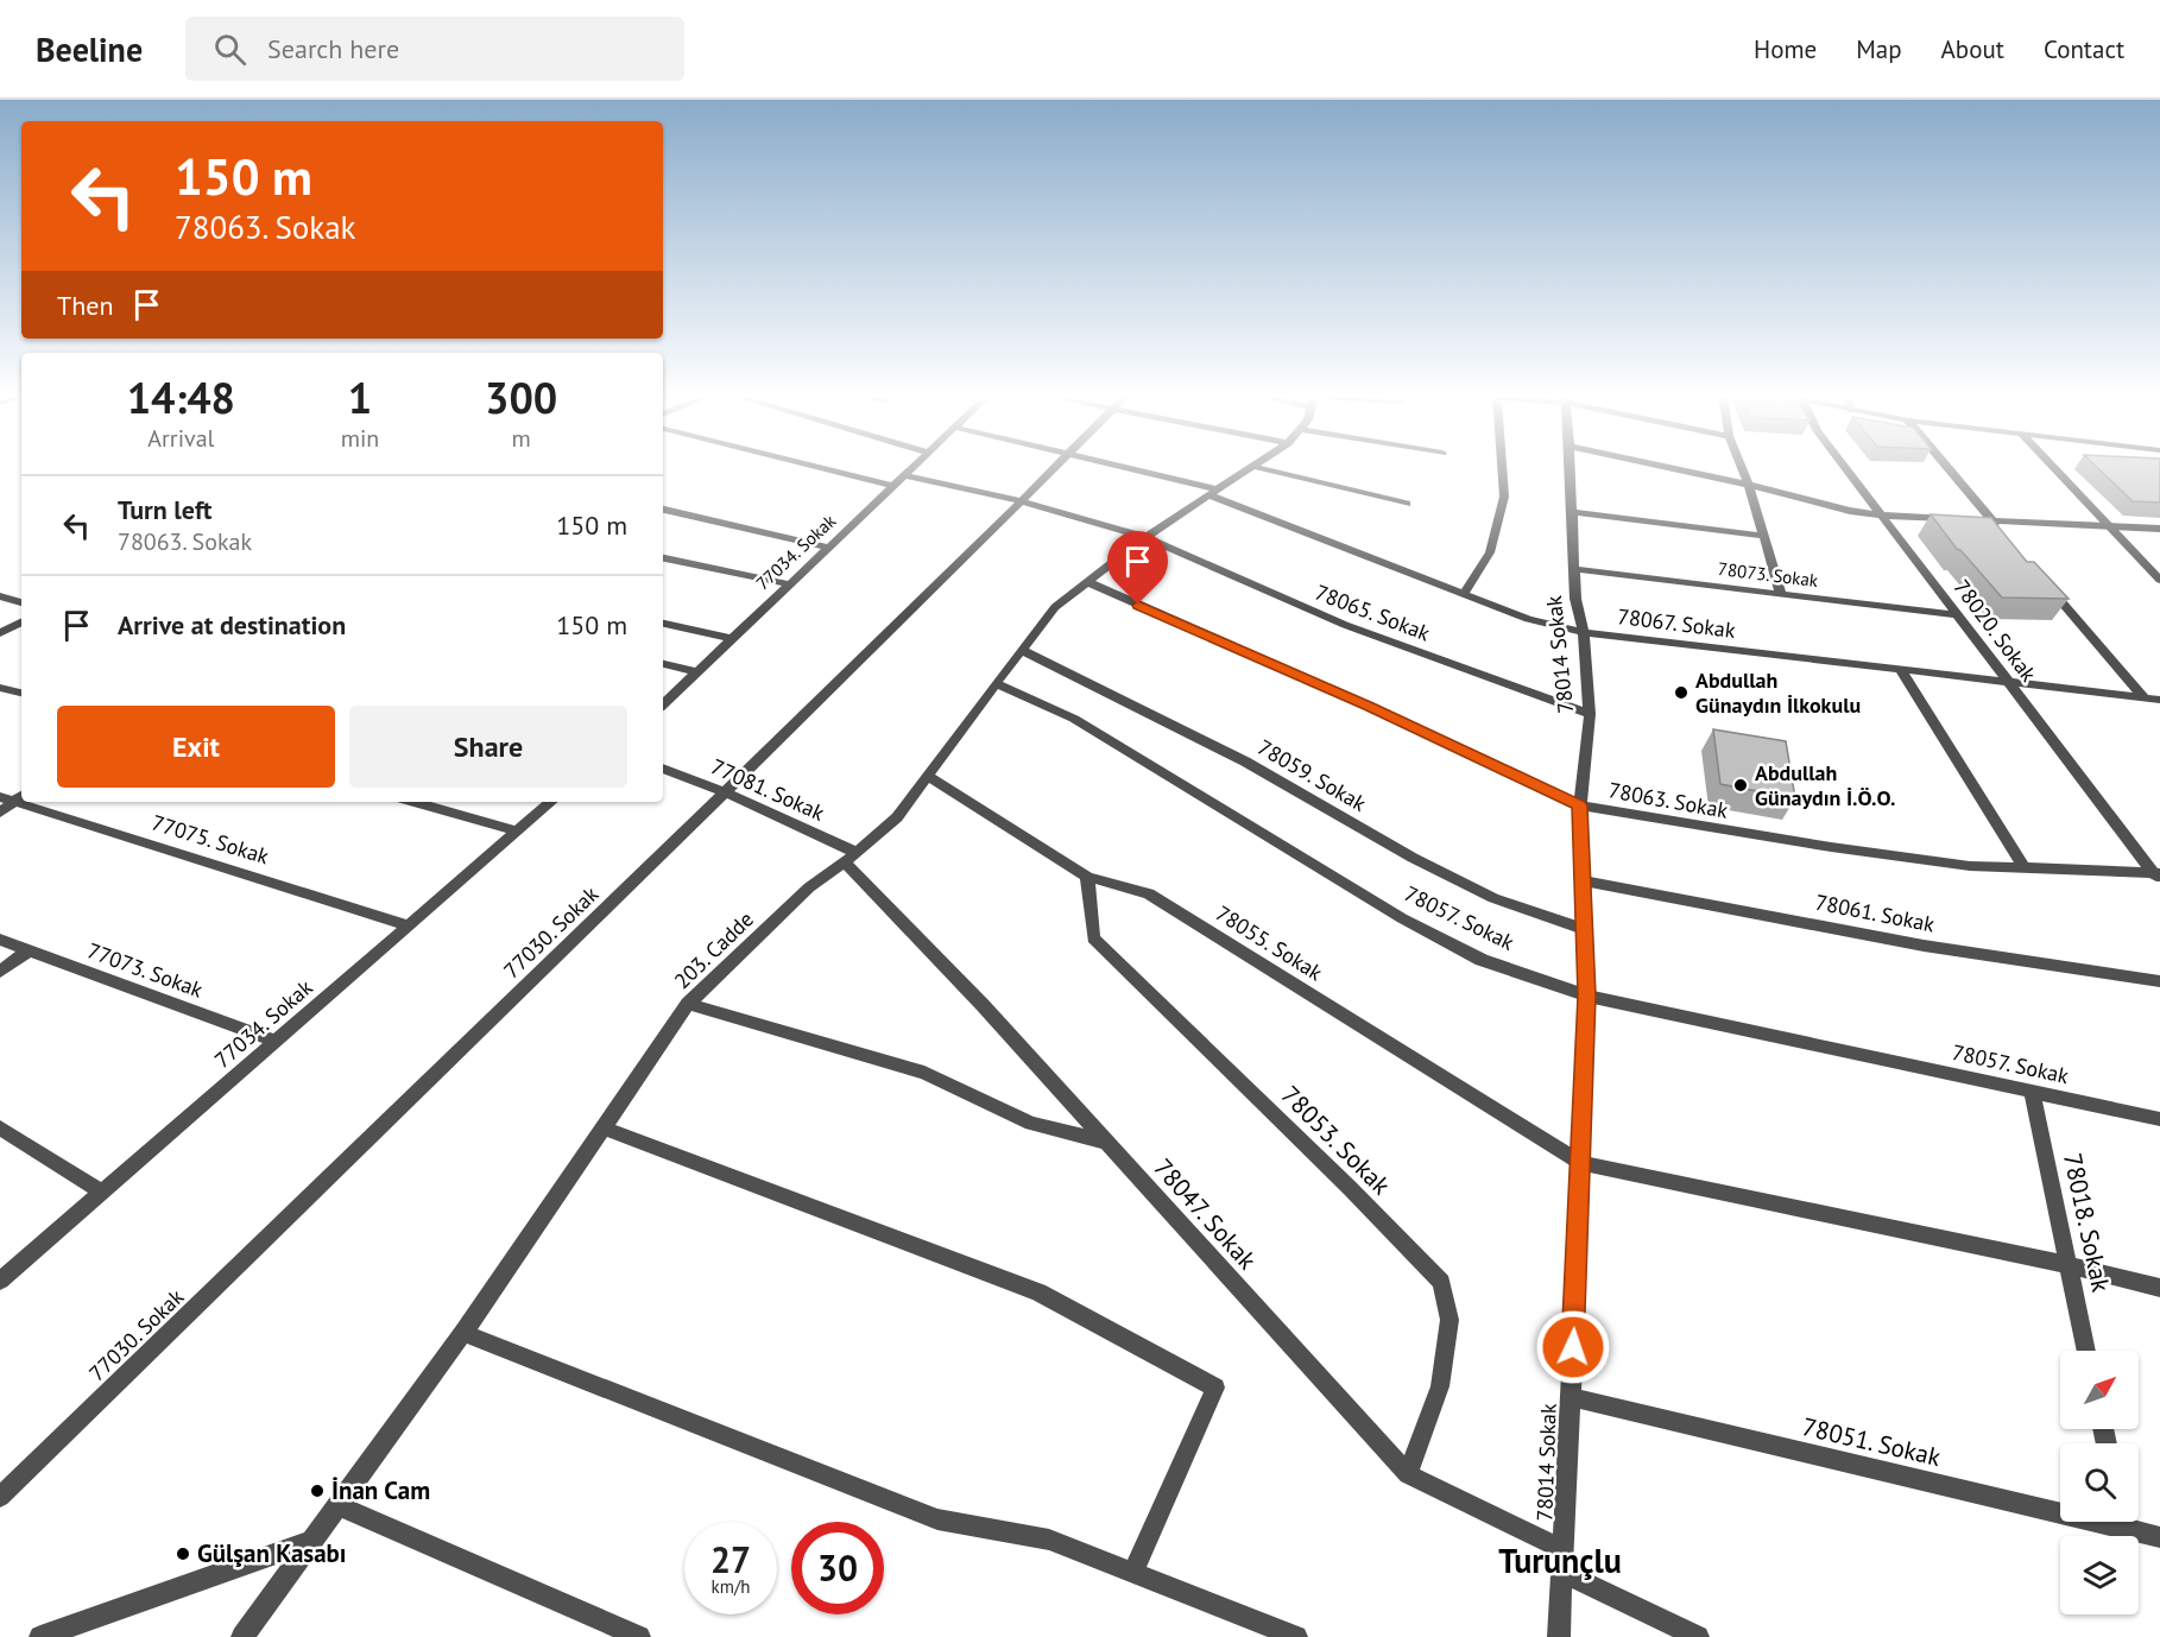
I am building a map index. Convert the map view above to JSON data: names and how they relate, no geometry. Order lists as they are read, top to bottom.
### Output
{
  "streets": {
    "street": [
      "77034. Sokak",
      "78073. Sokak",
      "78065. Sokak",
      "78067. Sokak",
      "78020. Sokak",
      "78014 Sokak",
      "78059. Sokak",
      "77081. Sokak",
      "78063. Sokak",
      "77075. Sokak",
      "78061. Sokak",
      "78057. Sokak",
      "77030. Sokak",
      "78055. Sokak",
      "203. Cadde",
      "77073. Sokak",
      "78053. Sokak",
      "78047. Sokak",
      "78018. Sokak",
      "78051. Sokak"
    ]
  },
  "crossings": [
    ["77034. Sokak", "78065. Sokak"],
    ["77034. Sokak", "77075. Sokak"],
    ["77034. Sokak", "77073. Sokak"],
    ["78073. Sokak", "78020. Sokak"],
    ["78073. Sokak", "78014 Sokak"],
    ["78065. Sokak", "78014 Sokak"],
    ["78065. Sokak", "77030. Sokak"],
    ["78065. Sokak", "203. Cadde"],
    ["78067. Sokak", "78020. Sokak"],
    ["78067. Sokak", "78014 Sokak"],
    ["78067. Sokak", "203. Cadde"],
    ["78020. Sokak", "78063. Sokak"],
    ["78014 Sokak", "78059. Sokak"],
    ["78014 Sokak", "78063. Sokak"],
    ["78014 Sokak", "78061. Sokak"],
    ["78014 Sokak", "78057. Sokak"],
    ["78014 Sokak", "78055. Sokak"],
    ["78014 Sokak", "78047. Sokak"],
    ["78014 Sokak", "78051. Sokak"],
    ["78059. Sokak", "203. Cadde"],
    ["77081. Sokak", "77030. Sokak"],
    ["77081. Sokak", "203. Cadde"],
    ["77081. Sokak", "78047. Sokak"],
    ["78063. Sokak", "203. Cadde"],
    ["78057. Sokak", "203. Cadde"],
    ["78057. Sokak", "78018. Sokak"],
    ["78055. Sokak", "203. Cadde"],
    ["78055. Sokak", "78053. Sokak"],
    ["203. Cadde", "78047. Sokak"],
    ["78053. Sokak", "78047. Sokak"]
  ],
  "districts": ["Turunçlu"],
  "places": [
    "Abdullah Günaydın İlkokulu",
    "Abdullah Günaydın İ.Ö.O.",
    "İnan Cam",
    "Gülşan Kasabı"
  ],
  "north": "top right",
  "page": {
    "header": "Beeline",
    "search": "Search here",
    "nav": [
      "Home",
      "Map",
      "About",
      "Contact"
    ],
    "turn": ["150 m", "78063. Sokak"],
    "then": "Then",
    "eta": [
      "14:48",
      "Arrival",
      "1",
      "min",
      "300",
      "m"
    ],
    "list": [
      {
        "name": "Turn left",
        "note": "78063. Sokak",
        "value": "150 m"
      },
      {
        "name": "Arrive at destination",
        "value": "150 m"
      }
    ],
    "buttons": ["Exit", "Share"],
    "speed": "27 km/h",
    "limit": "30"
  }
}
